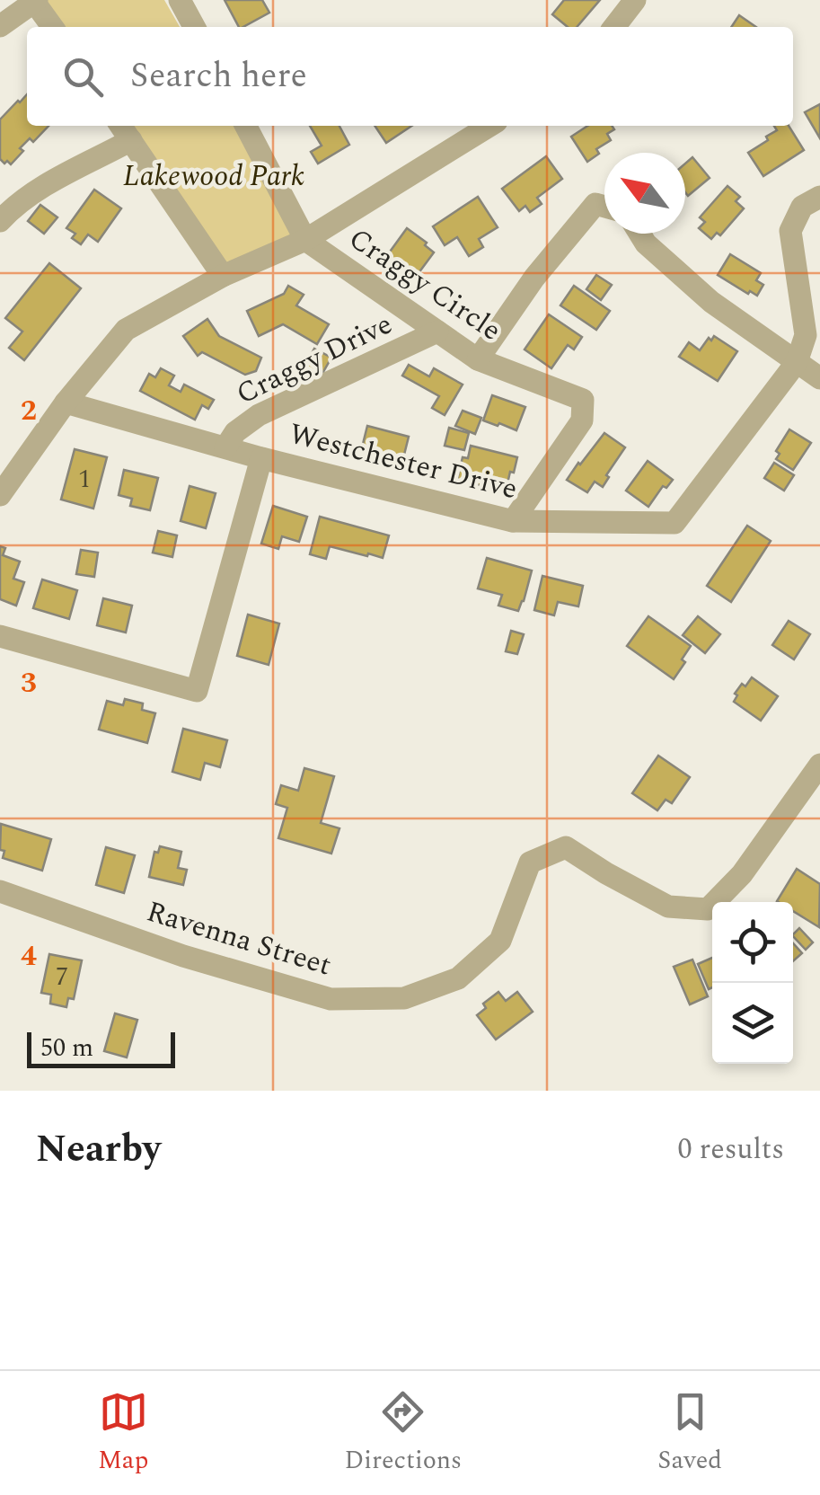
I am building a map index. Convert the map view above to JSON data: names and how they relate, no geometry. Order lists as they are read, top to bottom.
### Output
{
  "streets": {
    "street": [
      "Craggy Circle",
      "Craggy Drive",
      "Westchester Drive",
      "Ravenna Street"
    ]
  },
  "crossings": [
    ["Craggy Circle", "Craggy Drive"],
    ["Craggy Circle", "Westchester Drive"],
    ["Craggy Drive", "Westchester Drive"]
  ],
  "parks": ["Lakewood Park"],
  "house_numbers": ["1", "7"],
  "scale_bar": "50 m",
  "north": "top left",
  "page": {
    "search": "Search here",
    "scale": "50 m",
    "heading": ["Nearby", "0 results"],
    "nav": ["Map", "Directions", "Saved"]
  },
  "grid": {
    "rows": ["2", "3", "4"]
  }
}
